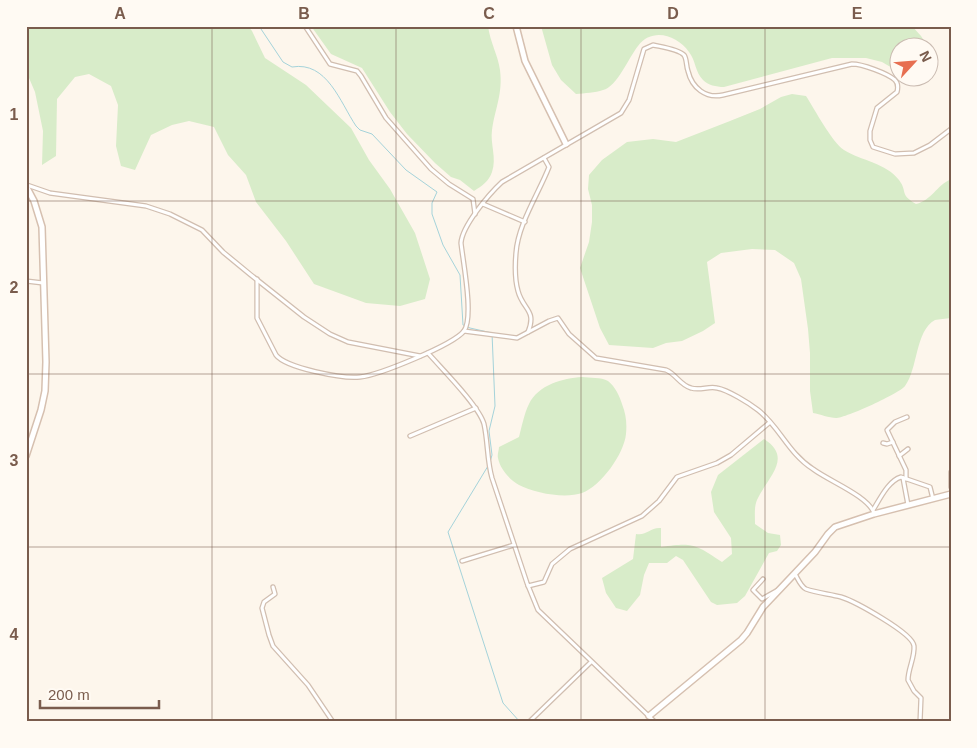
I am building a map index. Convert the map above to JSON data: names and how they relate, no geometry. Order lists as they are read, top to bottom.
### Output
{
  "scale_bar": "200 m",
  "north": "top right",
  "grid": {
    "columns": [
      "A",
      "B",
      "C",
      "D",
      "E"
    ],
    "rows": [
      "1",
      "2",
      "3",
      "4"
    ]
  }
}
